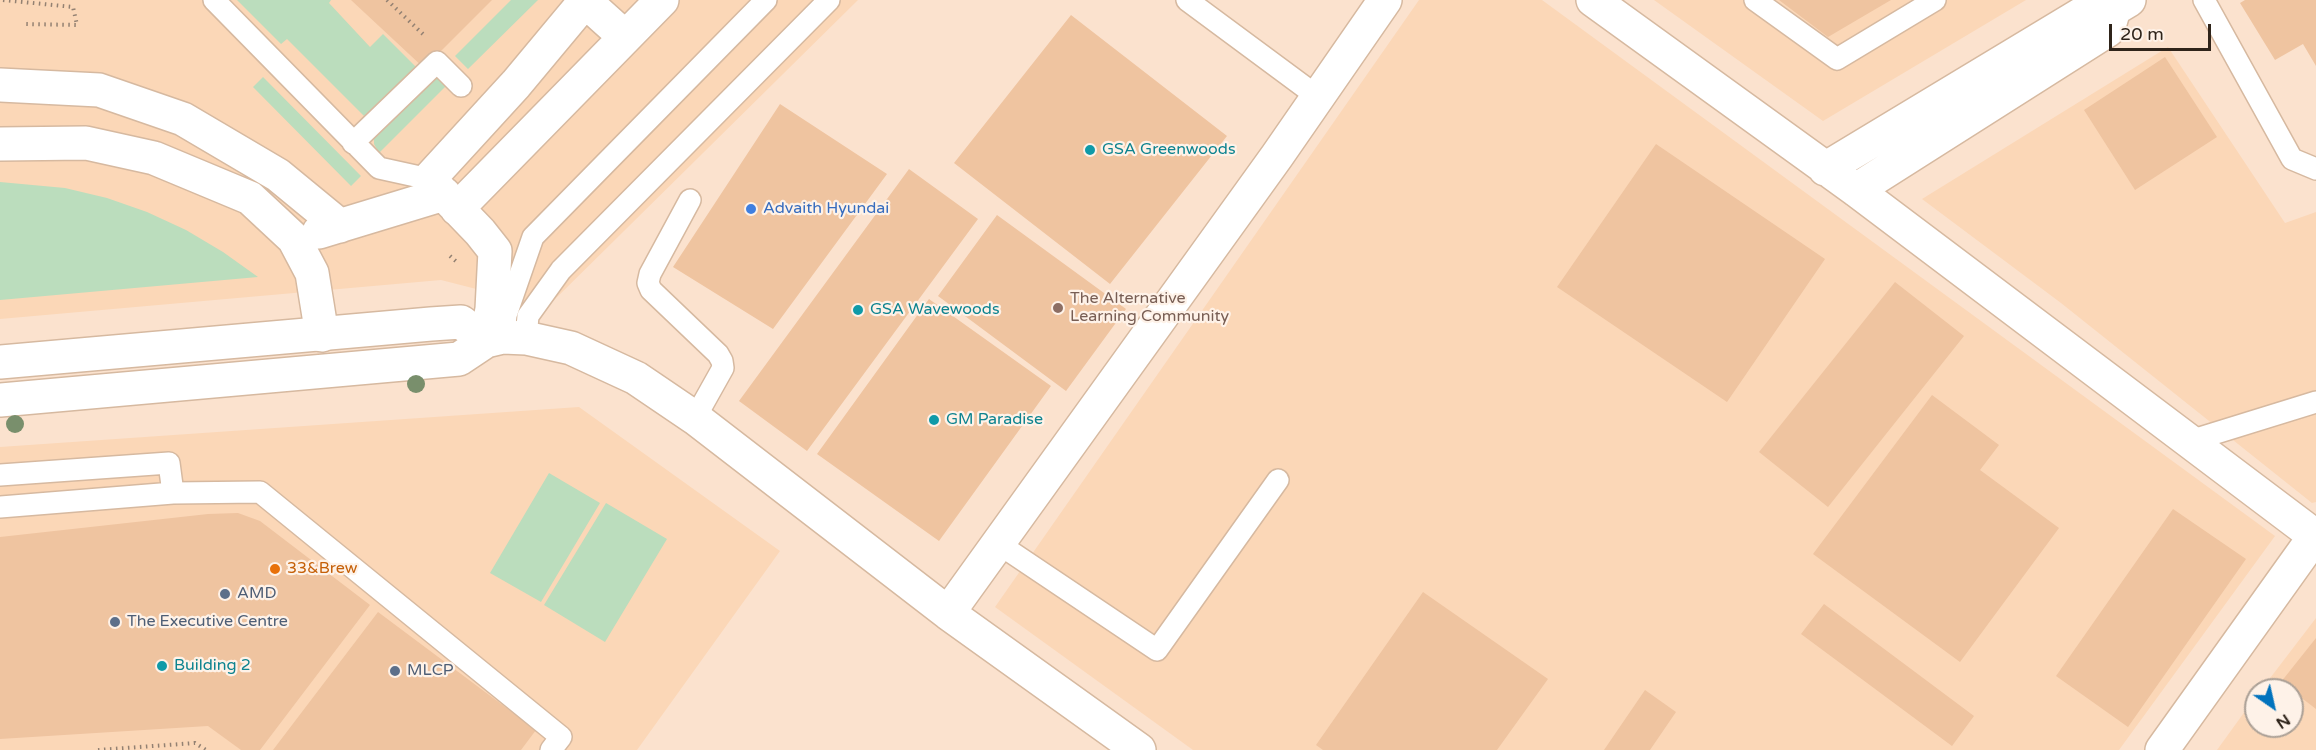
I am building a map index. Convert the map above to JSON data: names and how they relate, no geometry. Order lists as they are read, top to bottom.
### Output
{
  "places": [
    "GSA Greenwoods",
    "Advaith Hyundai",
    "The Alternative Learning Community",
    "GSA Wavewoods",
    "GM Paradise",
    "33&Brew",
    "AMD",
    "The Executive Centre",
    "Building 2",
    "MLCP"
  ],
  "scale_bar": "20 m",
  "north": "bottom right"
}
